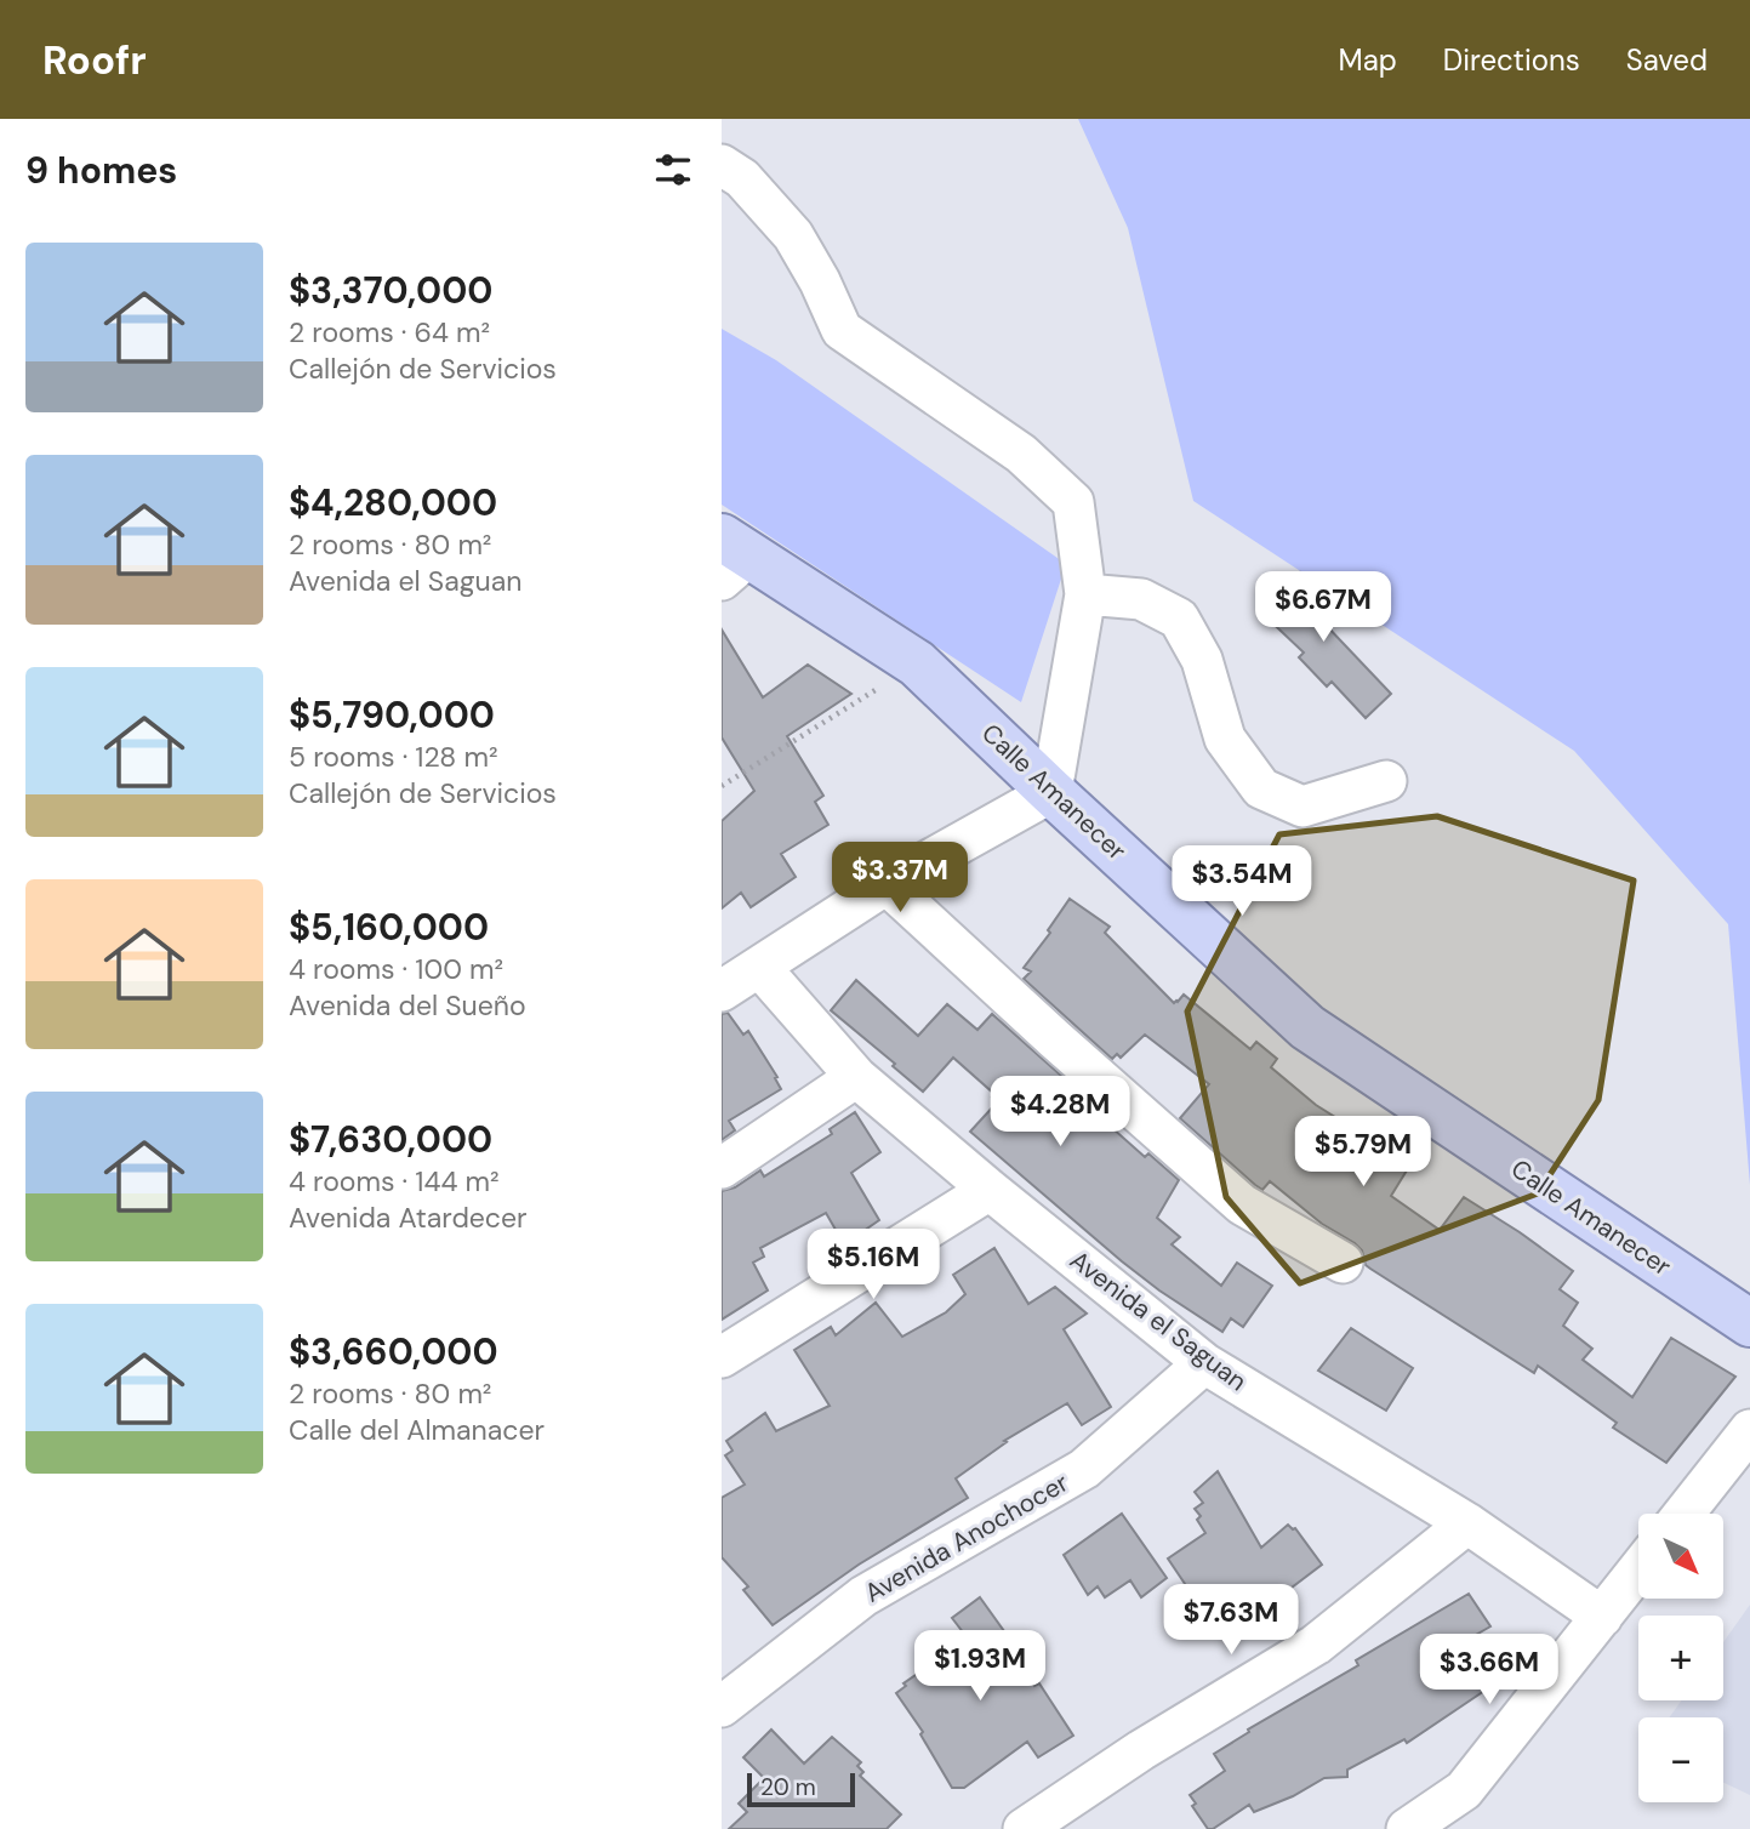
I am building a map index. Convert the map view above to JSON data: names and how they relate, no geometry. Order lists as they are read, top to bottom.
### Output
{
  "streets": {
    "main road": ["Calle Amanecer"],
    "street": ["Avenida el Saguan", "Avenida Anochocer"]
  },
  "crossings": [
    ["Avenida el Saguan", "Avenida Anochocer"]
  ],
  "scale_bar": "20 m",
  "north": "bottom right",
  "page": {
    "header": "Roofr",
    "nav": ["Map", "Directions", "Saved"],
    "heading": "9 homes",
    "list": [
      {
        "name": "$3,370,000",
        "note": "2 rooms · 64 m² · Callejón de Servicios"
      },
      {
        "name": "$4,280,000",
        "note": "2 rooms · 80 m² · Avenida el Saguan"
      },
      {
        "name": "$5,790,000",
        "note": "5 rooms · 128 m² · Callejón de Servicios"
      },
      {
        "name": "$5,160,000",
        "note": "4 rooms · 100 m² · Avenida del Sueño"
      },
      {
        "name": "$7,630,000",
        "note": "4 rooms · 144 m² · Avenida Atardecer"
      },
      {
        "name": "$3,660,000",
        "note": "2 rooms · 80 m² · Calle del Almanacer"
      }
    ],
    "price": [
      "$6.67M",
      "$3.37M",
      "$3.54M",
      "$4.28M",
      "$5.79M",
      "$5.16M",
      "$7.63M",
      "$1.93M",
      "$3.66M"
    ],
    "map_buttons": ["+", "−"],
    "scale": "20 m"
  }
}
